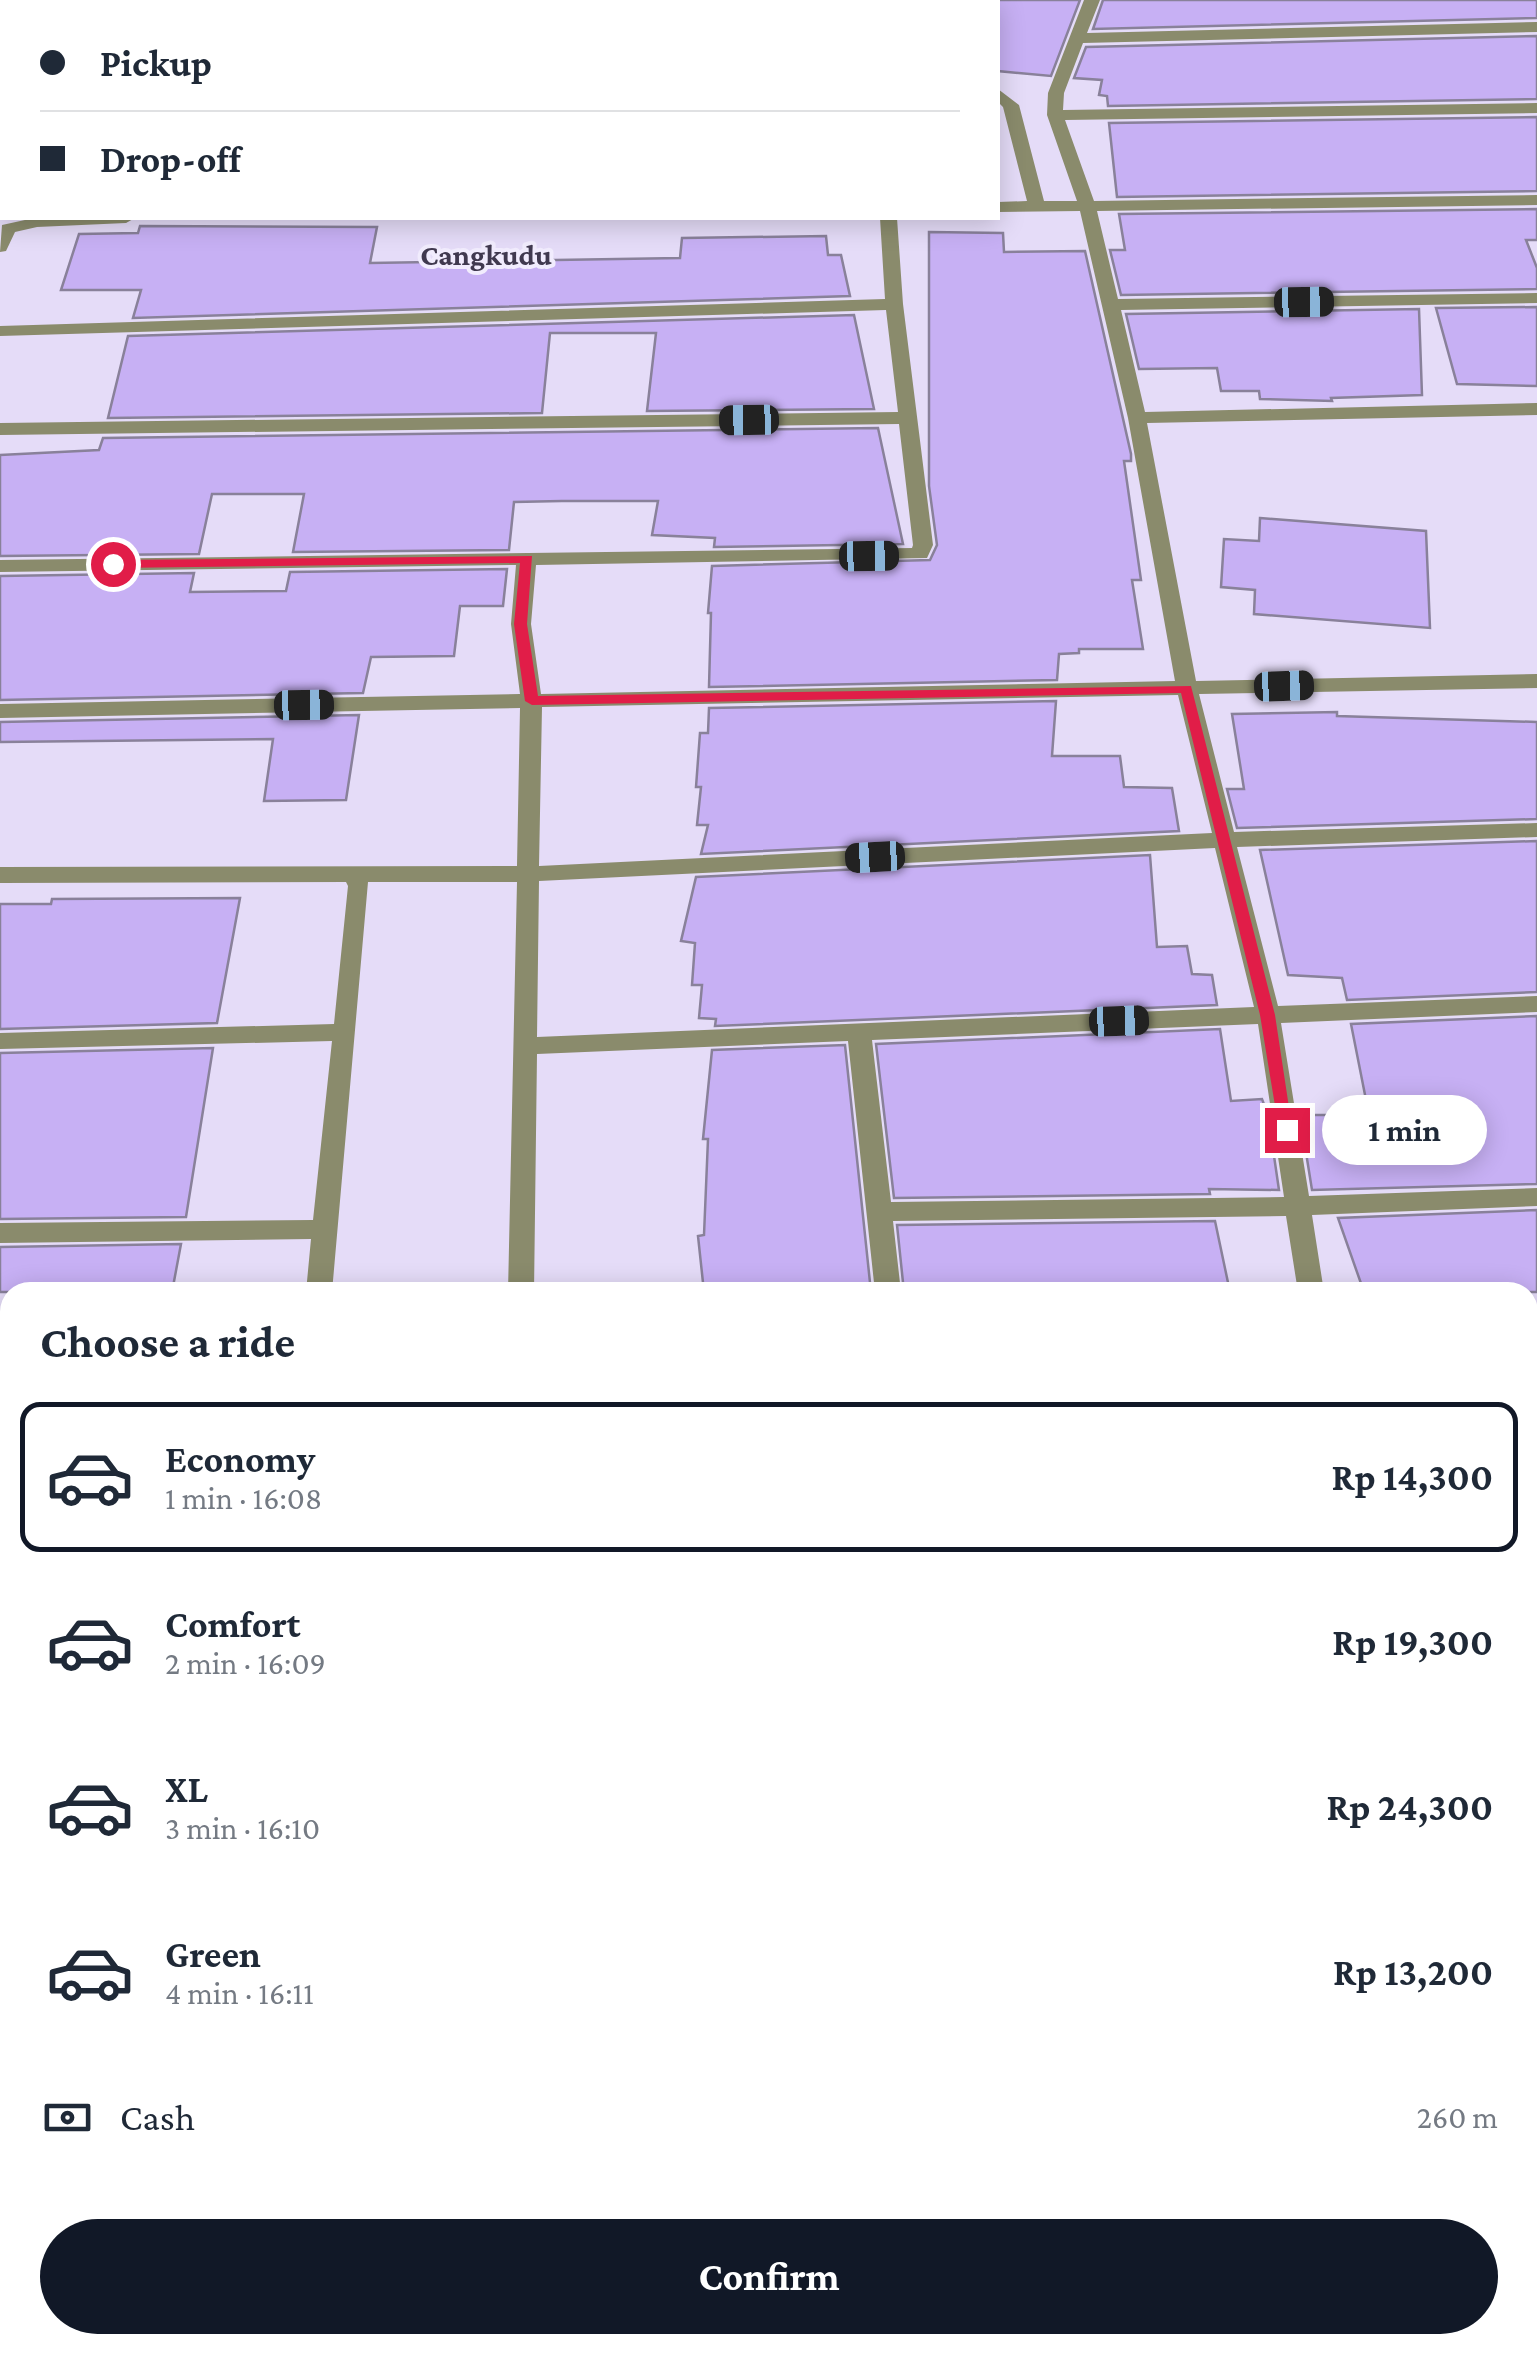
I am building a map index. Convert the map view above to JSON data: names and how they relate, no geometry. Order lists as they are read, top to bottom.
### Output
{
  "districts": ["Cangkudu"],
  "page": {
    "banner": ["Pickup", "Drop-off"],
    "bubble": "1 min",
    "heading": "Choose a ride",
    "list": [
      {
        "name": "Economy",
        "note": "1 min · 16:08",
        "value": "Rp 14,300"
      },
      {
        "name": "Comfort",
        "note": "2 min · 16:09",
        "value": "Rp 19,300"
      },
      {
        "name": "XL",
        "note": "3 min · 16:10",
        "value": "Rp 24,300"
      },
      {
        "name": "Green",
        "note": "4 min · 16:11",
        "value": "Rp 13,200"
      }
    ],
    "pay": ["Cash", "260 m"],
    "buttons": "Confirm"
  }
}
